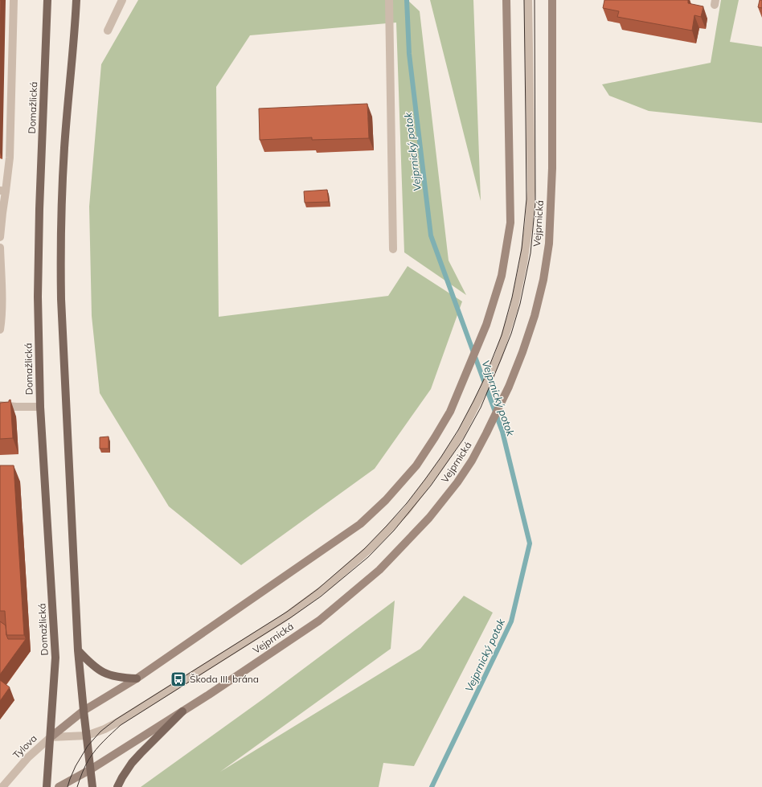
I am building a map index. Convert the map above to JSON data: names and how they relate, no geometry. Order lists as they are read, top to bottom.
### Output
{
  "streets": {
    "main road": ["Domažlická", "Vejprnická"],
    "street": ["Tylova"]
  },
  "crossings": [
    ["Domažlická", "Vejprnická"],
    ["Domažlická", "Tylova"],
    ["Vejprnická", "Tylova"]
  ],
  "water": ["Vejprnický potok"],
  "places": {
    "bus stop": ["Škoda III. brána"]
  }
}
